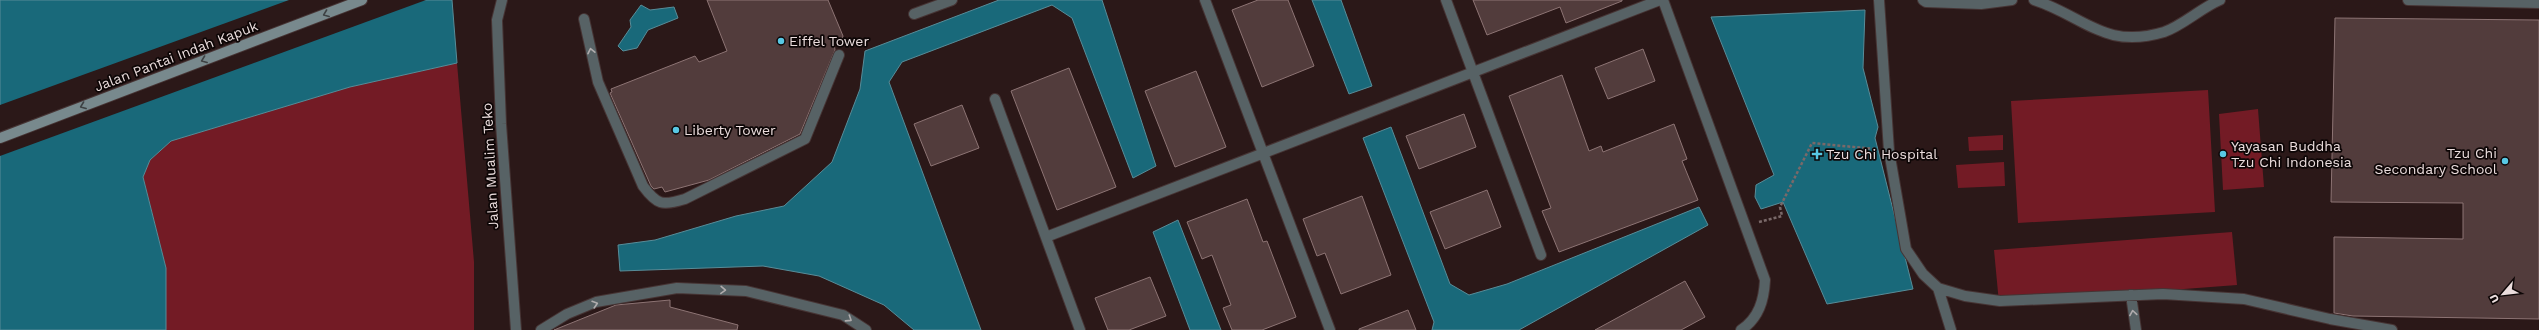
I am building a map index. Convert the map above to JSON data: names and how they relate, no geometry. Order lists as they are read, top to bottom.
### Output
{
  "streets": {
    "main road": ["Jalan Pantai Indah Kapuk"],
    "street": ["Jalan Mualim Teko"]
  },
  "one_way": ["Jalan Pantai Indah Kapuk"],
  "places": {
    "other": [
      "Eiffel Tower",
      "Liberty Tower",
      "Yayasan Buddha Tzu Chi Indonesia",
      "Tzu Chi Secondary School"
    ],
    "health": ["Tzu Chi Hospital"]
  },
  "north": "bottom left"
}
